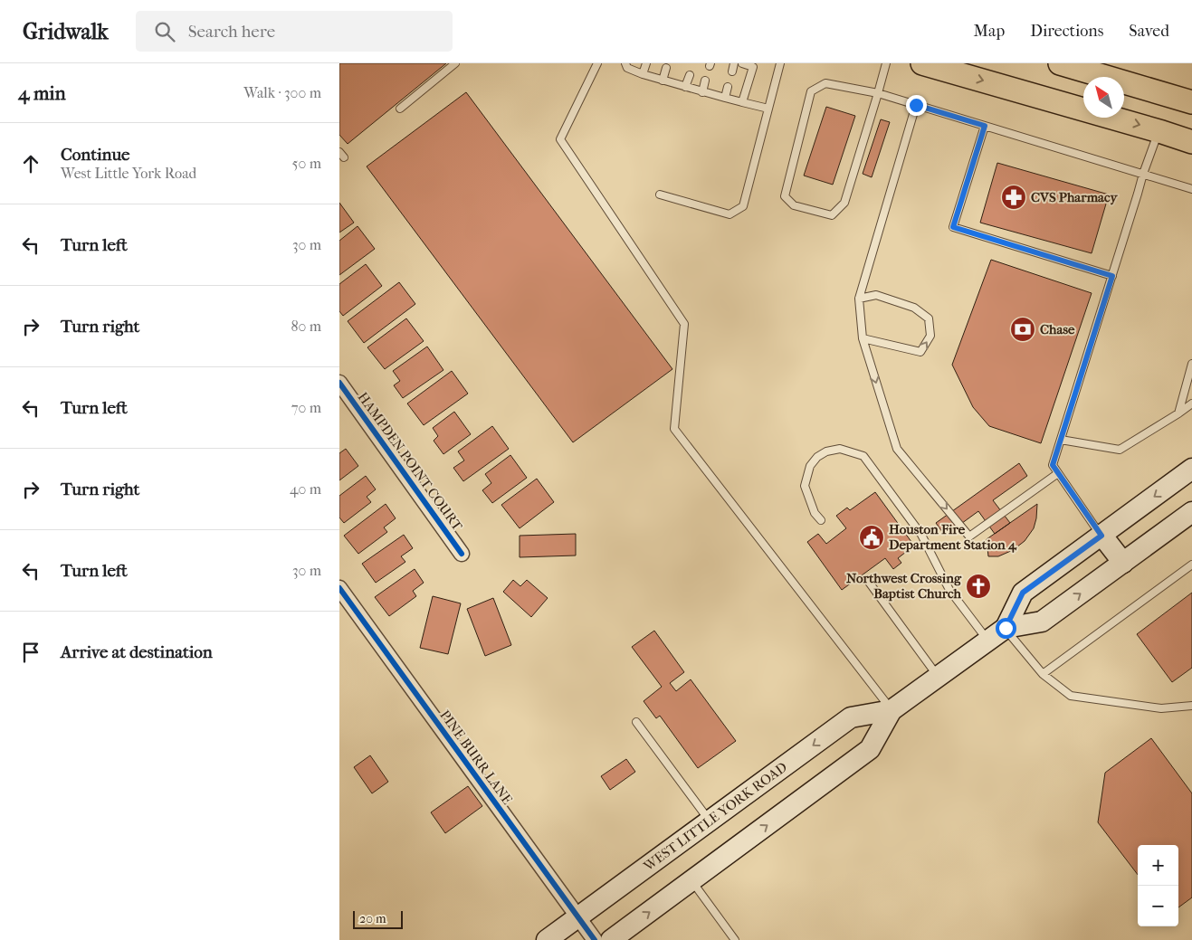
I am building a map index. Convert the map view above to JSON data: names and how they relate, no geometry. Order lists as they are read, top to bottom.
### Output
{
  "streets": {
    "main road": ["WEST LITTLE YORK ROAD"],
    "street": ["HAMPDEN POINT COURT", "PINE BURR LANE"]
  },
  "crossings": [
    ["PINE BURR LANE", "WEST LITTLE YORK ROAD"]
  ],
  "places": {
    "pharmacy": ["CVS Pharmacy"],
    "bank": ["Chase"],
    "public building": ["Houston Fire Department Station 4"],
    "church": ["Northwest Crossing Baptist Church"]
  },
  "scale_bar": "20 m",
  "north": "top left",
  "page": {
    "header": "Gridwalk",
    "search": "Search here",
    "nav": ["Map", "Directions", "Saved"],
    "heading": ["4 min", "Walk · 300 m"],
    "list": [
      ["Continue", "West Little York Road", "50 m"],
      ["Turn left", "30 m"],
      ["Turn right", "80 m"],
      ["Turn left", "70 m"],
      ["Turn right", "40 m"],
      ["Turn left", "30 m"],
      "Arrive at destination"
    ],
    "map_buttons": ["+", "−"],
    "scale": "20 m"
  }
}
